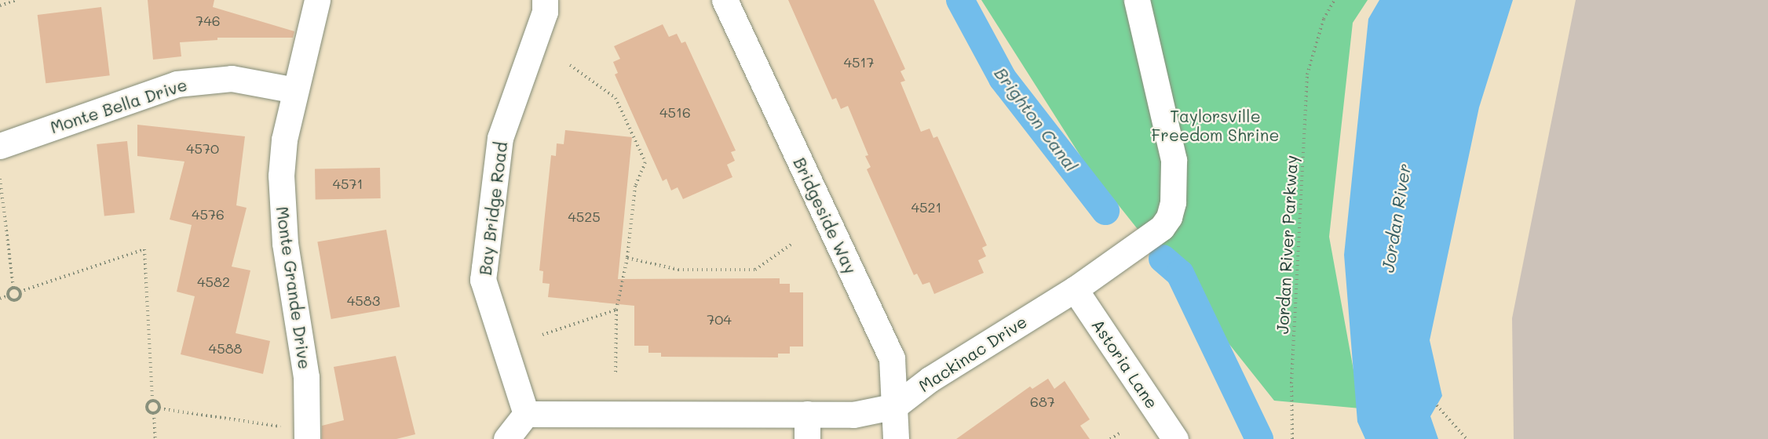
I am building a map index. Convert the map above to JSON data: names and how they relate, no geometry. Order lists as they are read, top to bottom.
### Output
{
  "streets": {
    "street": [
      "Monte Bella Drive",
      "Bay Bridge Road",
      "Bridgeside Way",
      "Monte Grande Drive",
      "Mackinac Drive",
      "Astoria Lane"
    ],
    "path": ["Jordan River Parkway"]
  },
  "crossings": [
    ["Monte Bella Drive", "Monte Grande Drive"],
    ["Bay Bridge Road", "Mackinac Drive"],
    ["Bridgeside Way", "Mackinac Drive"],
    ["Mackinac Drive", "Astoria Lane"]
  ],
  "water": ["Brighton Canal", "Jordan River"],
  "parks": ["Taylorsville Freedom Shrine"],
  "house_numbers": [
    "746",
    "4517",
    "4516",
    "4570",
    "4571",
    "4521",
    "4576",
    "4525",
    "4582",
    "4583",
    "704",
    "4588",
    "687"
  ]
}
